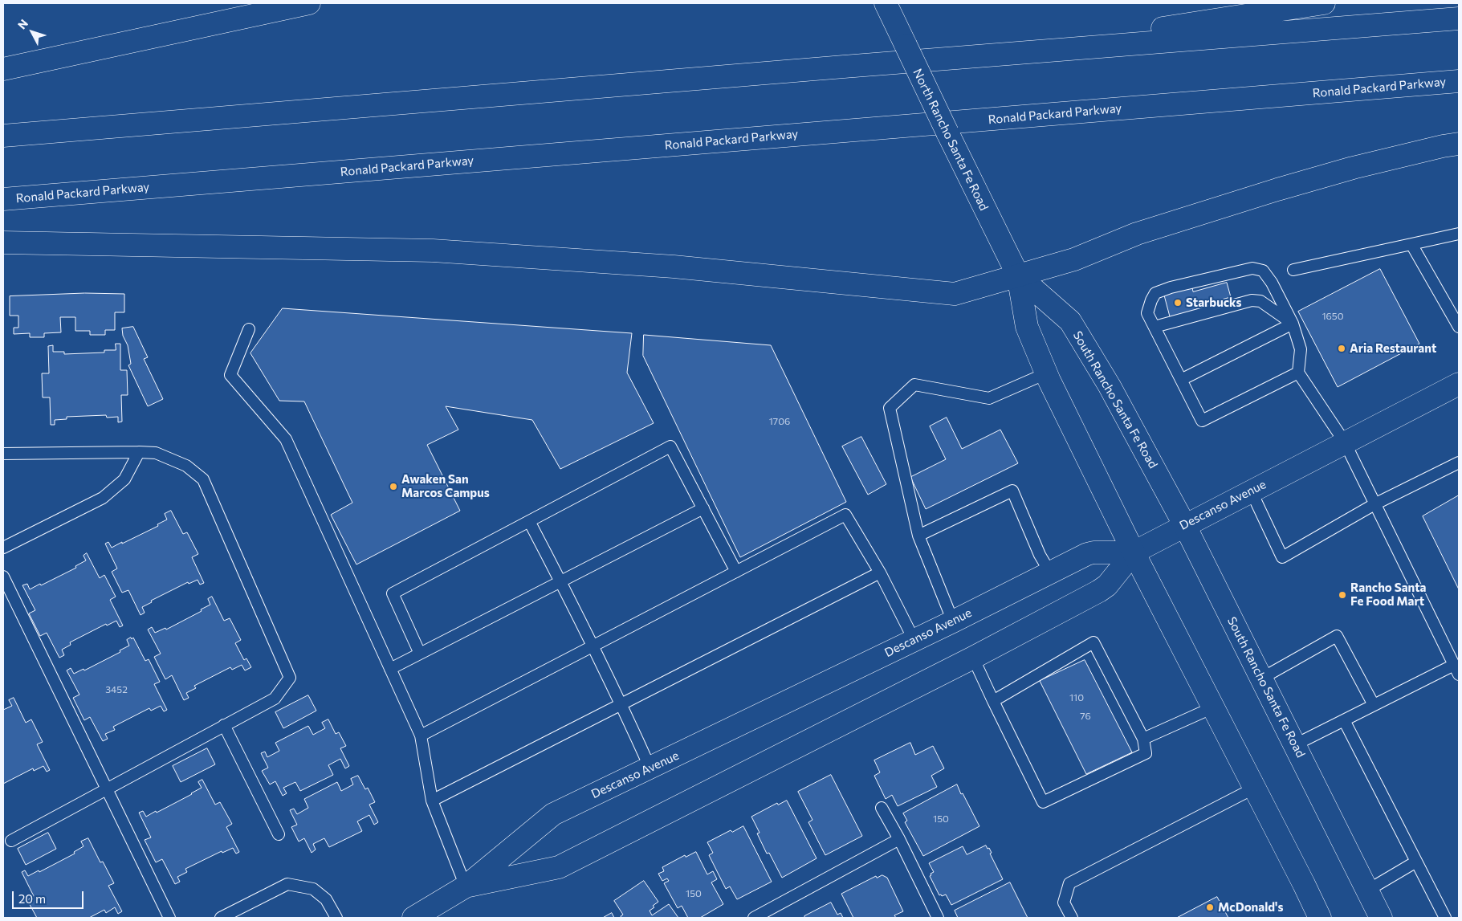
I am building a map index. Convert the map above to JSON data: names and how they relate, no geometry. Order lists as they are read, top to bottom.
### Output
{
  "streets": {
    "main road": [
      "Ronald Packard Parkway",
      "North Rancho Santa Fe Road",
      "South Rancho Santa Fe Road",
      "Descanso Avenue"
    ]
  },
  "crossings": [
    ["North Rancho Santa Fe Road", "South Rancho Santa Fe Road"],
    ["South Rancho Santa Fe Road", "Descanso Avenue"]
  ],
  "places": [
    "Starbucks",
    "Aria Restaurant",
    "Awaken San Marcos Campus",
    "Rancho Santa Fe Food Mart",
    "McDonald's"
  ],
  "house_numbers": [
    "1650",
    "1706",
    "3452",
    "110",
    "76",
    "150",
    "150"
  ],
  "scale_bar": "20 m",
  "north": "top left"
}
